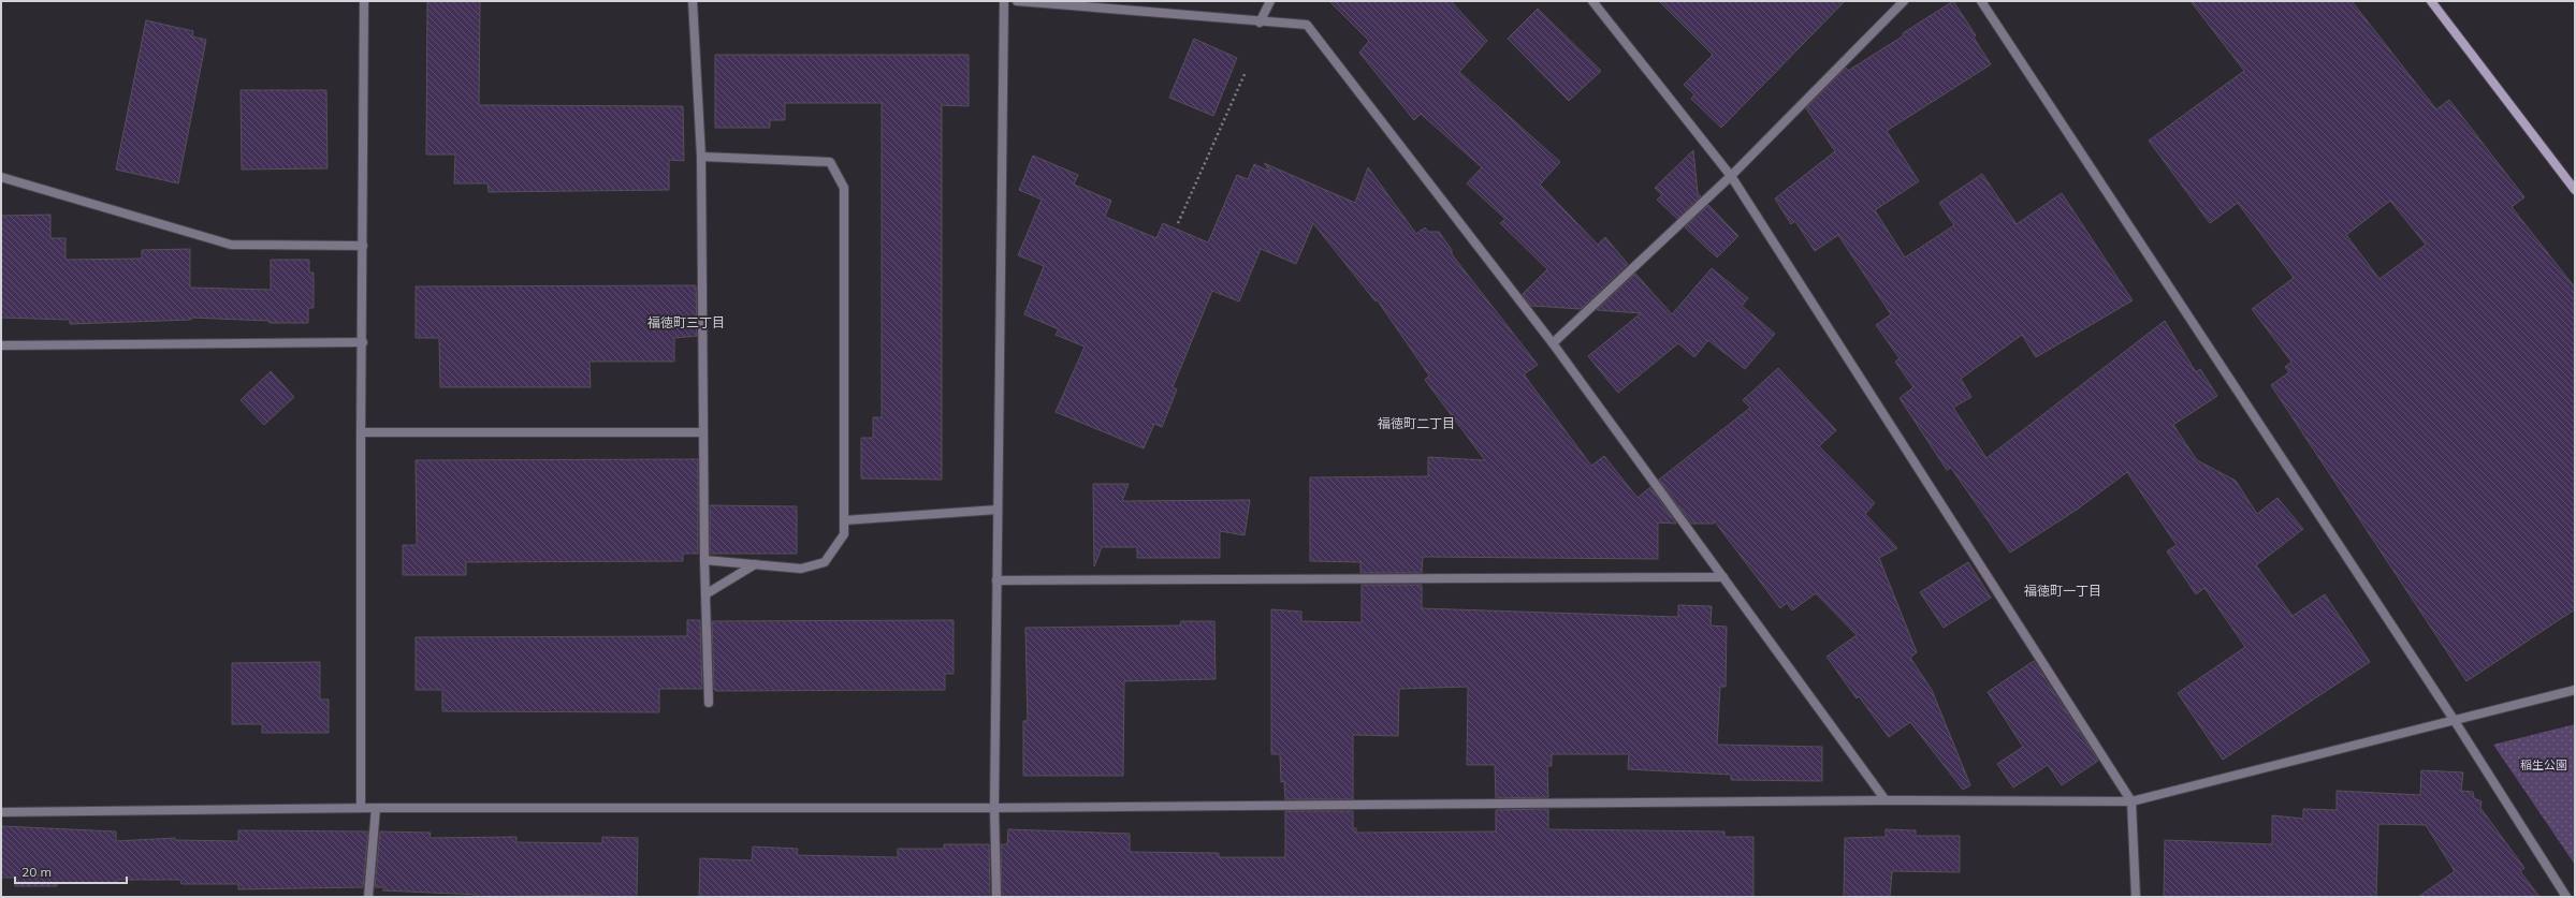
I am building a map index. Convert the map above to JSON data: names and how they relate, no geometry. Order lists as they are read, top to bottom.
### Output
{
  "districts": ["福徳町三丁目", "福徳町二丁目", "福徳町一丁目"],
  "parks": ["稲生公園"],
  "scale_bar": "20 m"
}
